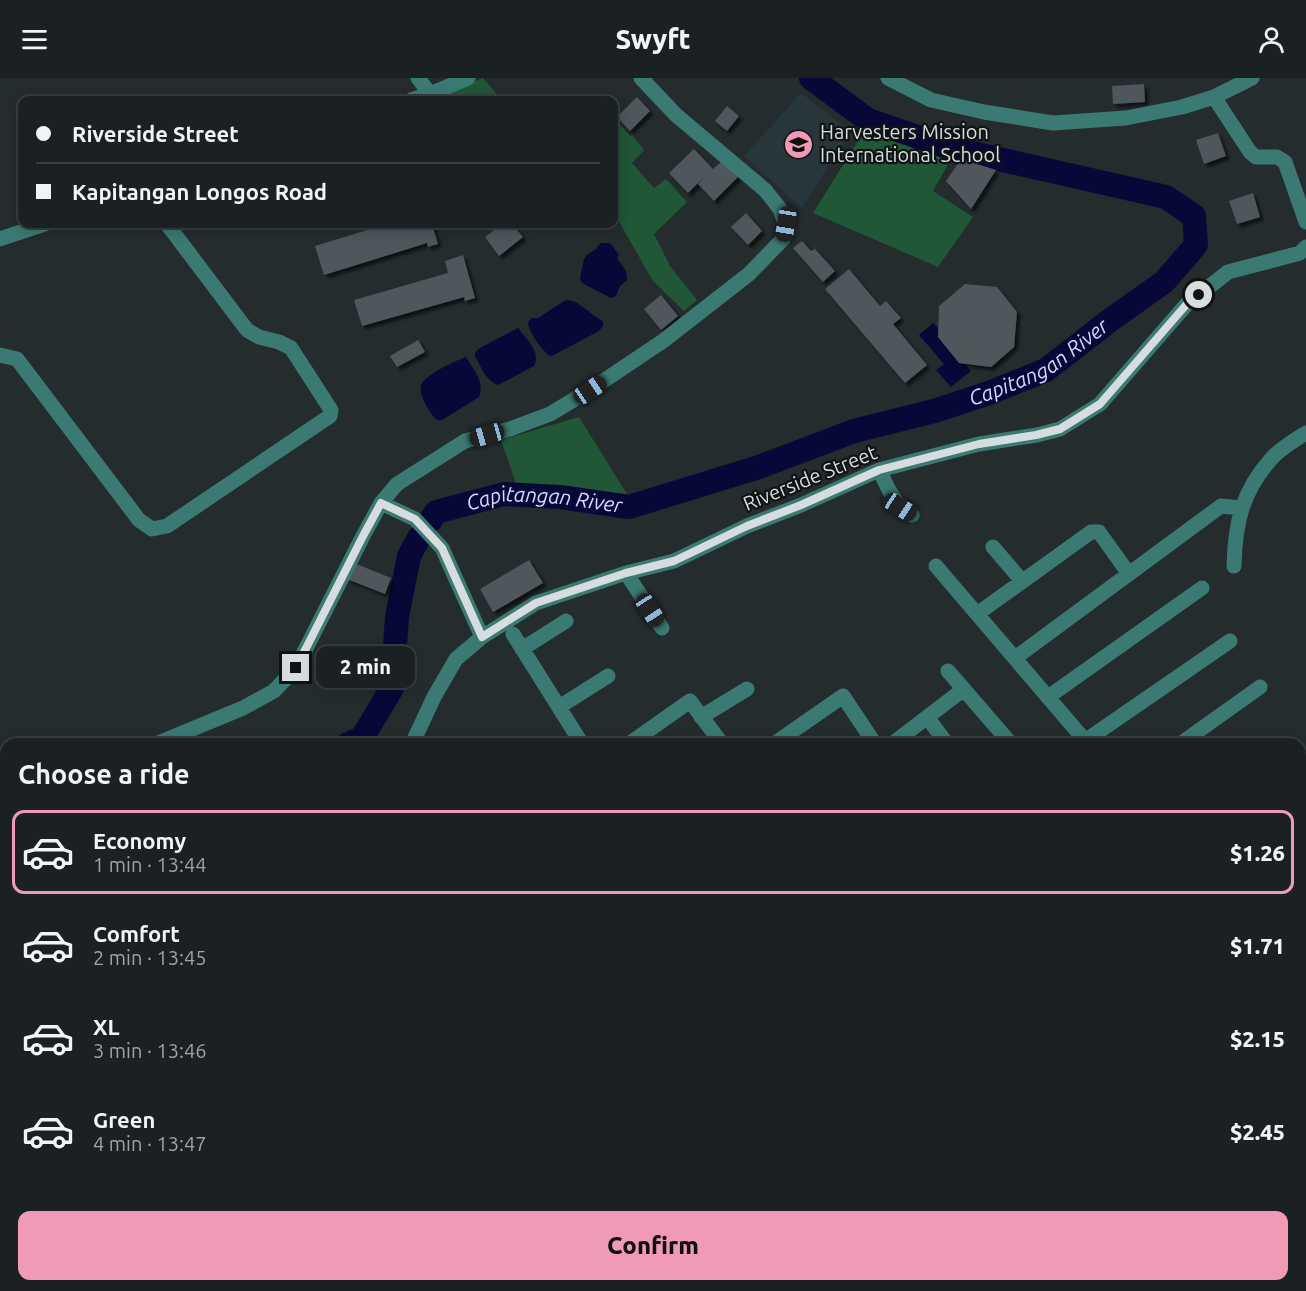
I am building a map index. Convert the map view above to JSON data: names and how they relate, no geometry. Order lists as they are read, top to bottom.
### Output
{
  "streets": {
    "street": ["Riverside Street"]
  },
  "water": ["Capitangan River"],
  "places": {
    "school or university": ["Harvesters Mission International School"]
  },
  "page": {
    "header": "Swyft",
    "banner": ["Riverside Street", "Kapitangan Longos Road"],
    "bubble": "2 min",
    "heading": "Choose a ride",
    "list": [
      {
        "name": "Economy",
        "note": "1 min · 13:44",
        "value": "$1.26"
      },
      {
        "name": "Comfort",
        "note": "2 min · 13:45",
        "value": "$1.71"
      },
      {
        "name": "XL",
        "note": "3 min · 13:46",
        "value": "$2.15"
      },
      {
        "name": "Green",
        "note": "4 min · 13:47",
        "value": "$2.45"
      }
    ],
    "buttons": "Confirm"
  }
}
